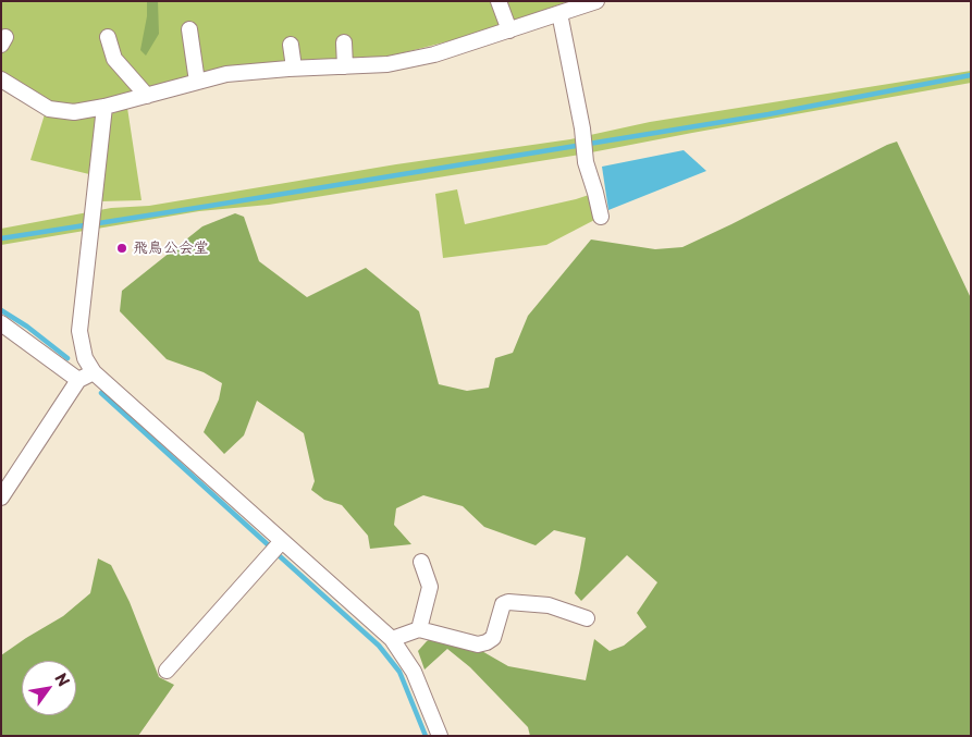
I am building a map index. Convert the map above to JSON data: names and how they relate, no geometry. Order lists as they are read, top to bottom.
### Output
{
  "places": ["飛鳥公会堂"],
  "north": "top right"
}
